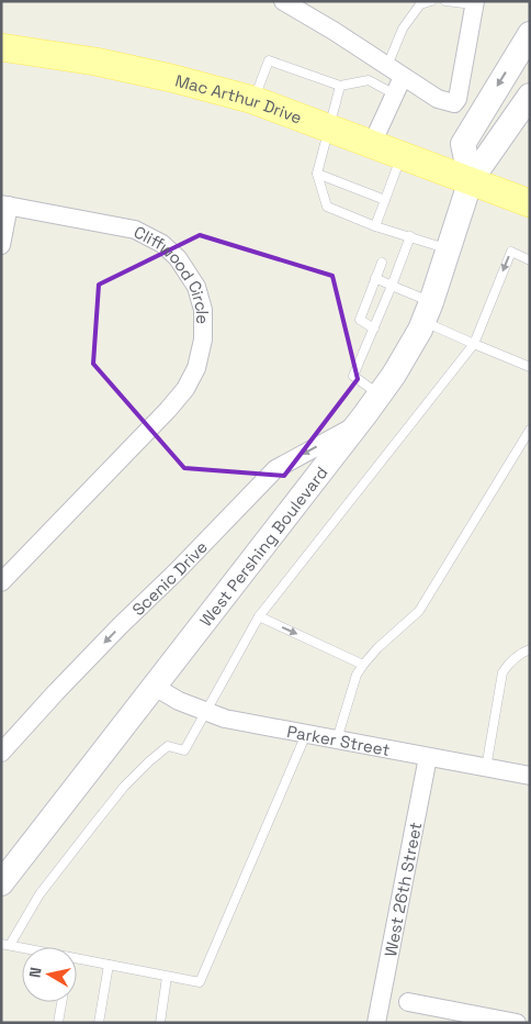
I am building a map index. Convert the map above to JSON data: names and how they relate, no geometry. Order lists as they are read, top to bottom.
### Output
{
  "streets": {
    "main road": ["Mac Arthur Drive"],
    "street": [
      "Cliffwood Circle",
      "West Pershing Boulevard",
      "Scenic Drive",
      "Parker Street",
      "West 26th Street"
    ]
  },
  "crossings": [
    ["Mac Arthur Drive", "West Pershing Boulevard"],
    ["West Pershing Boulevard", "Scenic Drive"],
    ["West Pershing Boulevard", "Parker Street"],
    ["Parker Street", "West 26th Street"]
  ],
  "one_way": ["Scenic Drive"],
  "north": "left"
}
